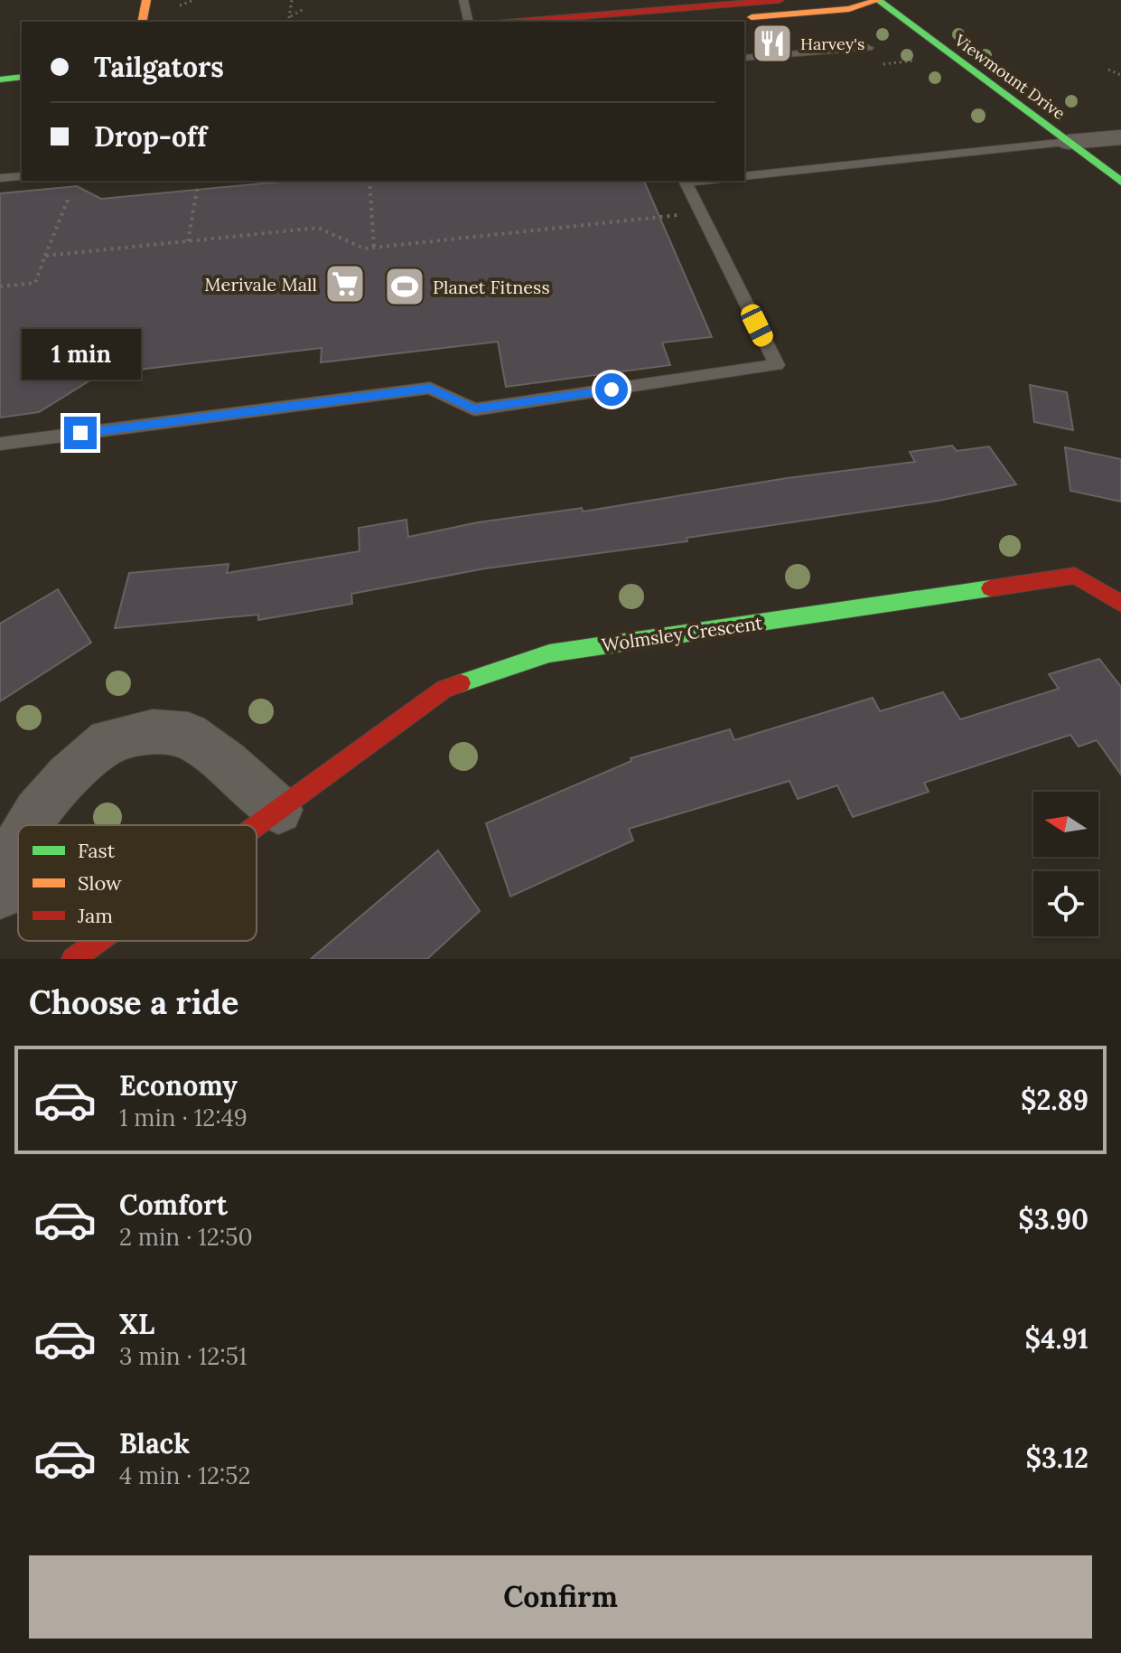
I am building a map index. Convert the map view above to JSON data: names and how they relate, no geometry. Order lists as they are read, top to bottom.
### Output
{
  "streets": {
    "street": ["Viewmount Drive", "Wolmsley Crescent"]
  },
  "places": {
    "restaurant": ["Harvey's"],
    "supermarket": ["Merivale Mall"],
    "sports": ["Planet Fitness"]
  },
  "legend": ["Fast", "Slow", "Jam"],
  "north": "left",
  "page": {
    "banner": ["Tailgators", "Drop-off"],
    "bubble": "1 min",
    "heading": "Choose a ride",
    "list": [
      {
        "name": "Economy",
        "note": "1 min · 12:49",
        "value": "$2.89"
      },
      {
        "name": "Comfort",
        "note": "2 min · 12:50",
        "value": "$3.90"
      },
      {
        "name": "XL",
        "note": "3 min · 12:51",
        "value": "$4.91"
      },
      {
        "name": "Black",
        "note": "4 min · 12:52",
        "value": "$3.12"
      }
    ],
    "buttons": "Confirm"
  }
}
